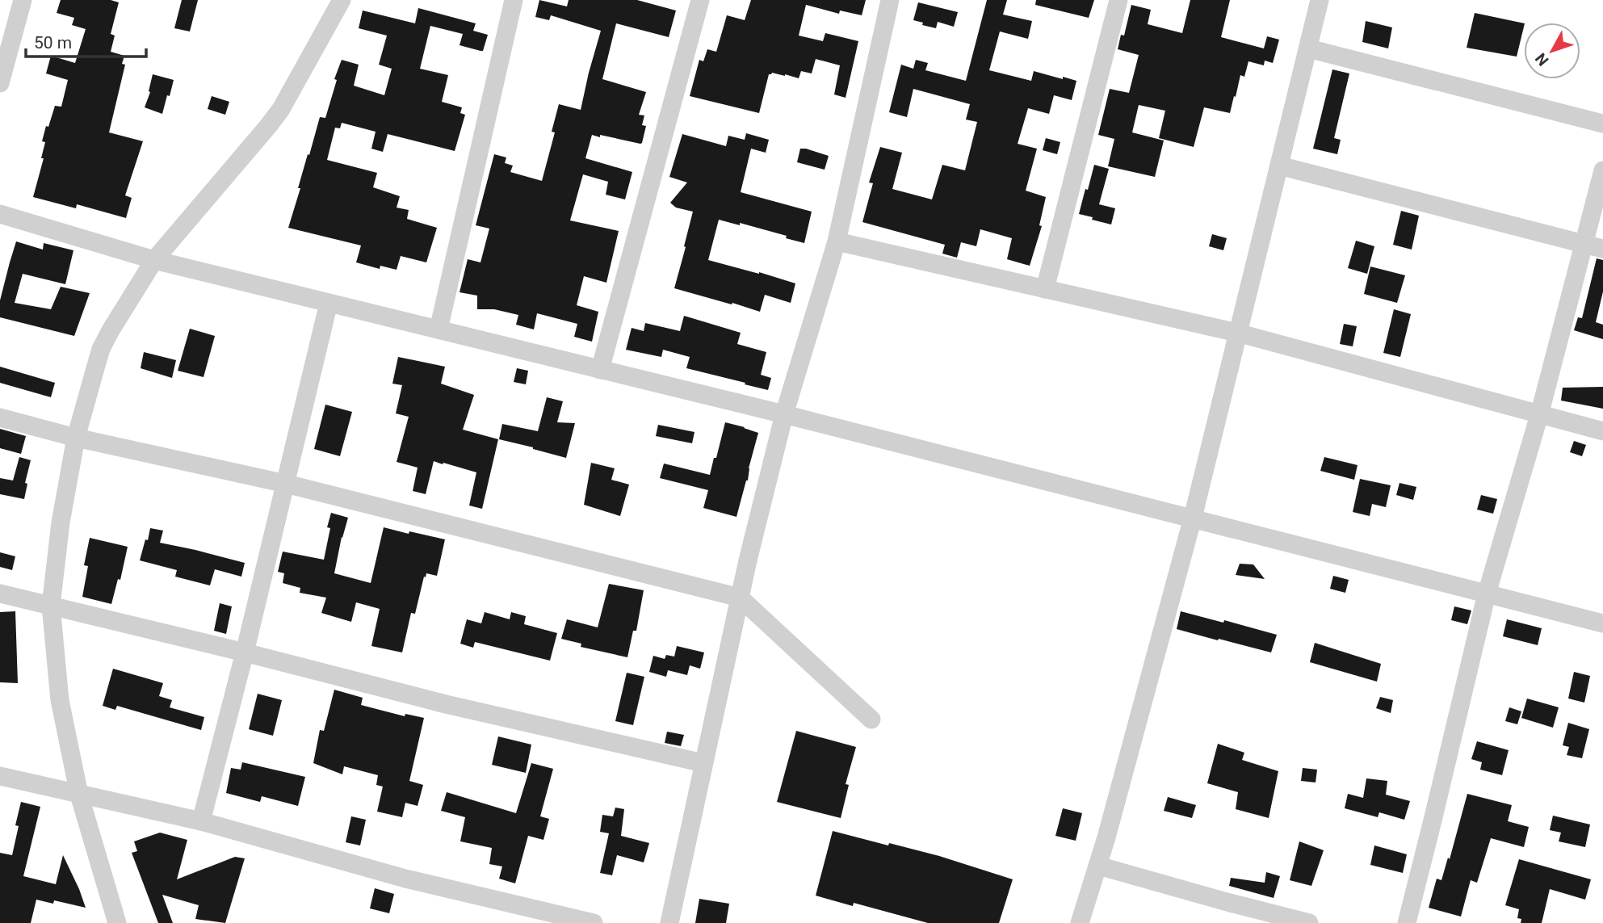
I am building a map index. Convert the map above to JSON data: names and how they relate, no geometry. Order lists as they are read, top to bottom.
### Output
{
  "scale_bar": "50 m",
  "north": "bottom left"
}
